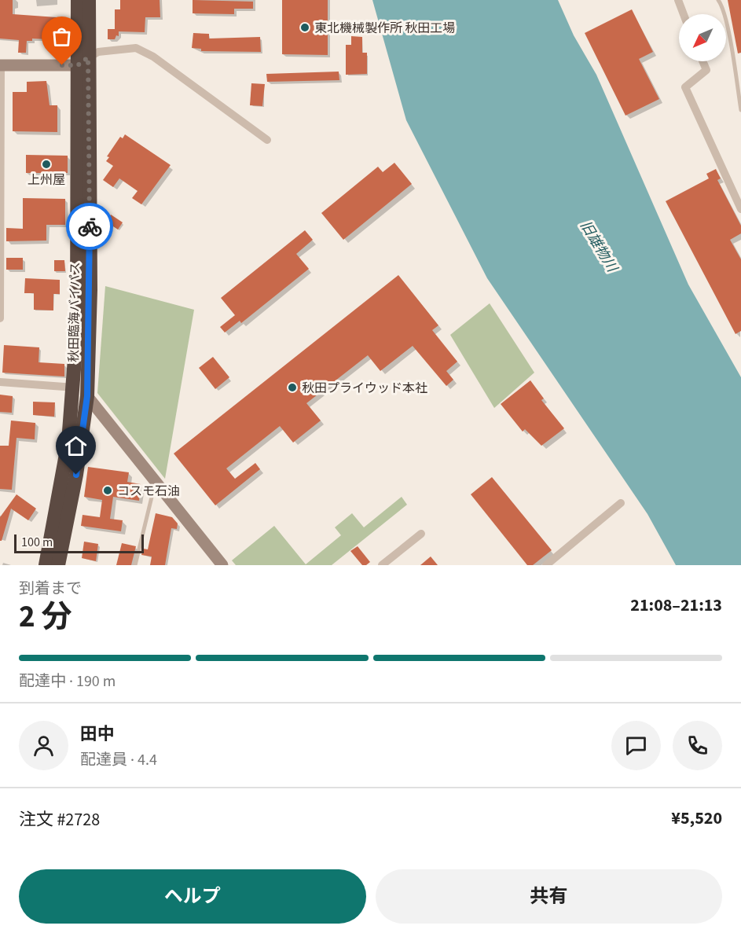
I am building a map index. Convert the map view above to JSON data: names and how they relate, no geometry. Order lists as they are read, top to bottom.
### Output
{
  "streets": {
    "highway": ["秋田臨海バイパス"]
  },
  "water": ["旧雄物川"],
  "places": [
    "東北機械製作所 秋田工場",
    "上州屋",
    "秋田プライウッド本社",
    "コスモ石油"
  ],
  "scale_bar": "100 m",
  "north": "bottom left",
  "page": {
    "scale": "100 m",
    "heading": ["2 分", "到着まで", "21:08–21:13"],
    "panel": [
      "田中",
      "配達員 · 4.4",
      "注文 #2728",
      "¥5,520"
    ],
    "bar": "配達中 · 190 m",
    "buttons": ["ヘルプ", "共有"]
  }
}
